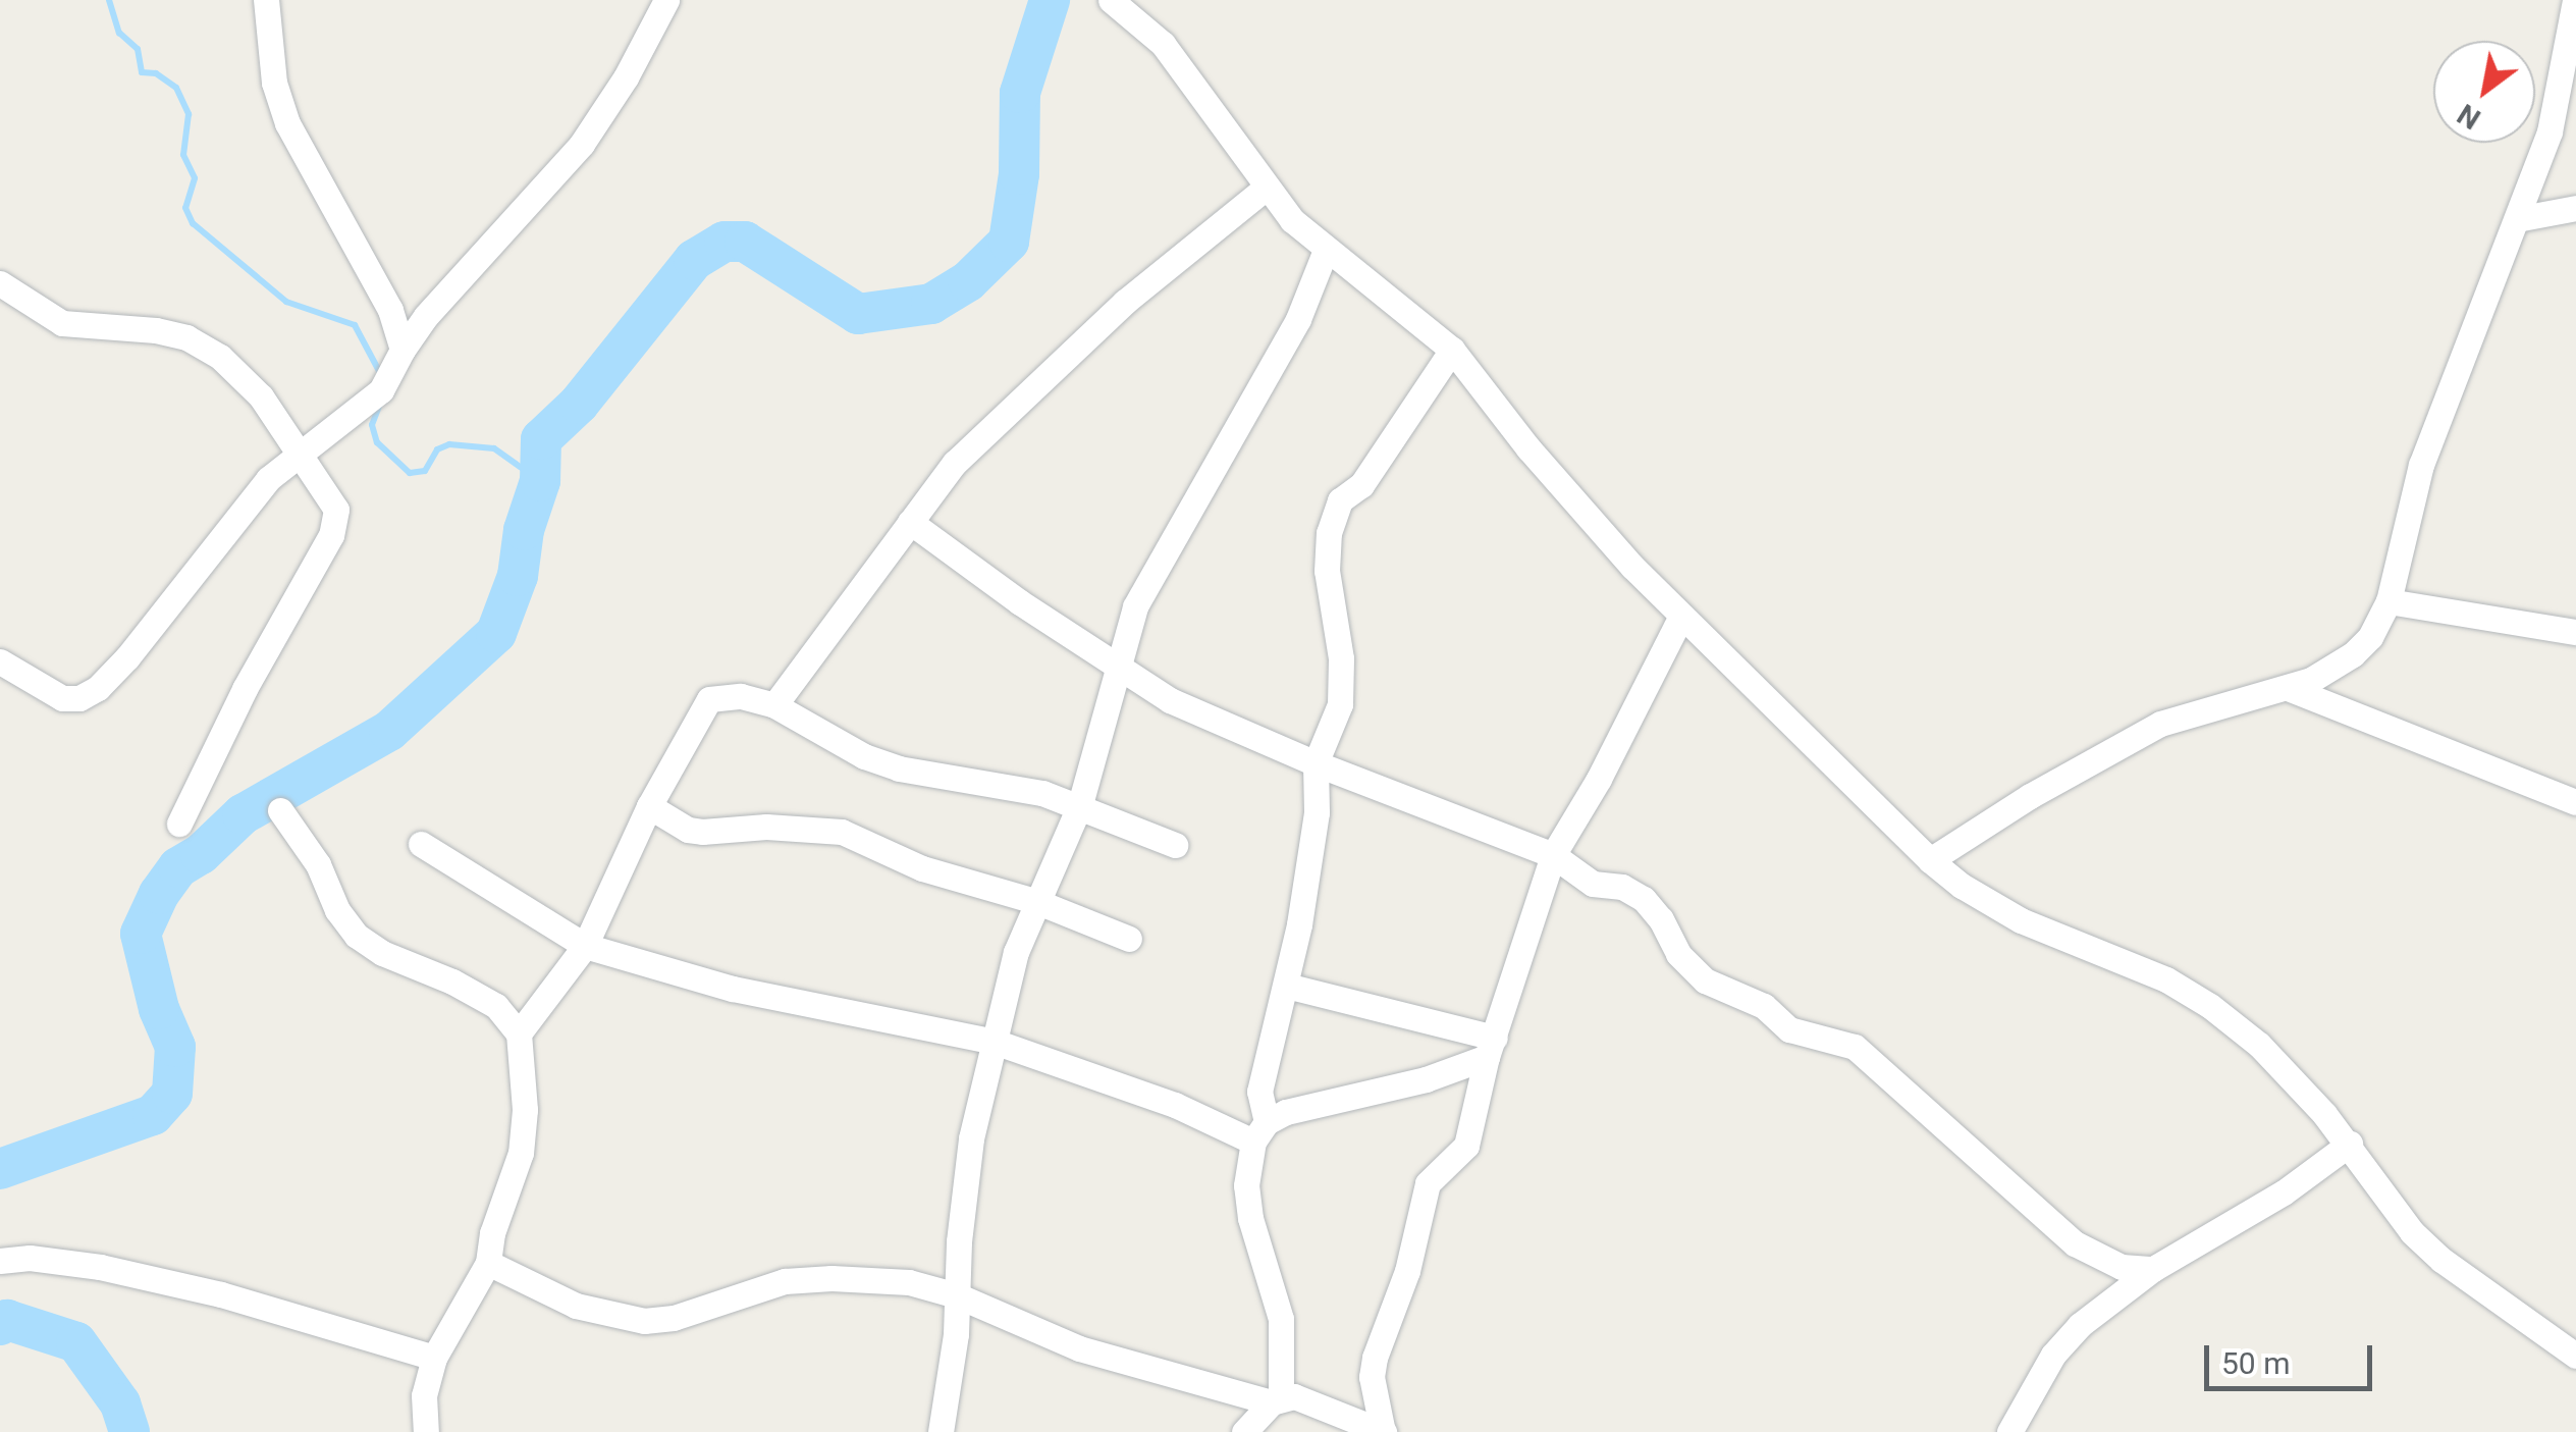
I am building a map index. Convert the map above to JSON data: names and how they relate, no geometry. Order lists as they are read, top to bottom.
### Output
{
  "scale_bar": "50 m",
  "north": "bottom left"
}
